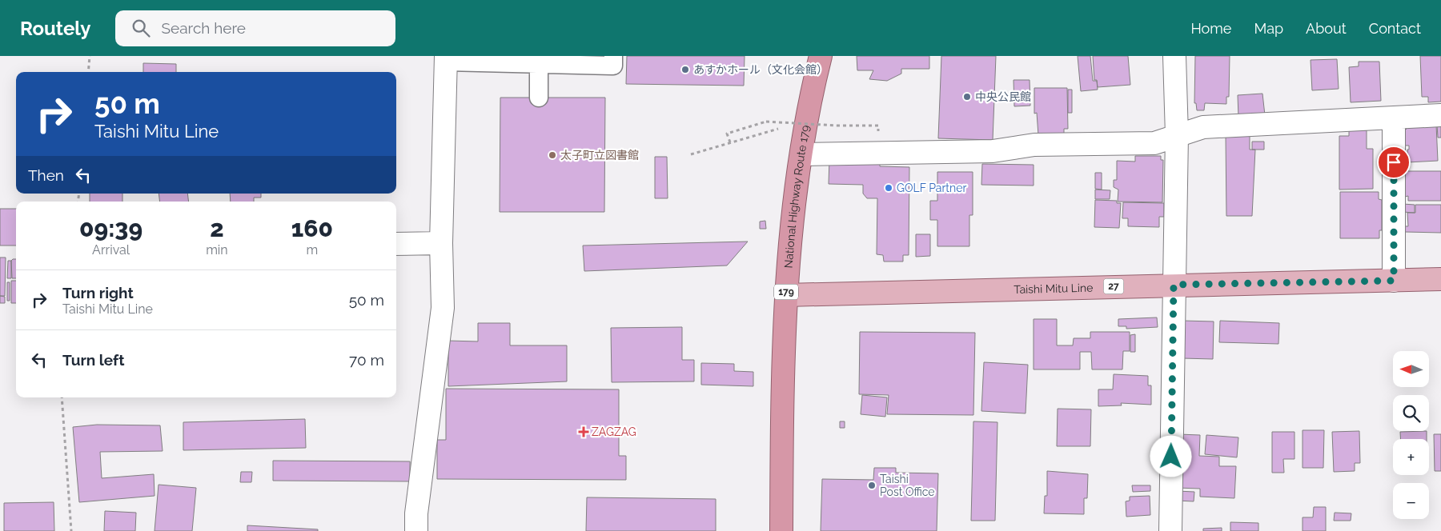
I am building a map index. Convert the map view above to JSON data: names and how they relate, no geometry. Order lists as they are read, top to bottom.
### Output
{
  "streets": {
    "highway": ["National Highway Route 179", "179"],
    "main road": ["27", "Taishi Mitu Line"]
  },
  "crossings": [
    ["National Highway Route 179", "Taishi Mitu Line"]
  ],
  "places": {
    "other": [
      "あすかホール（文化会館）",
      "中央公民館",
      "太子町立図書館",
      "GOLF Partner",
      "Taishi Post Office"
    ],
    "health": ["ZAGZAG"]
  },
  "north": "left",
  "page": {
    "header": "Routely",
    "search": "Search here",
    "nav": [
      "Home",
      "Map",
      "About",
      "Contact"
    ],
    "turn": ["50 m", "Taishi Mitu Line"],
    "then": "Then",
    "eta": [
      "09:39",
      "Arrival",
      "2",
      "min",
      "160",
      "m"
    ],
    "list": [
      {
        "name": "Turn right",
        "note": "Taishi Mitu Line",
        "value": "50 m"
      },
      {
        "name": "Turn left",
        "value": "70 m"
      }
    ],
    "map_buttons": ["+", "−"]
  }
}
